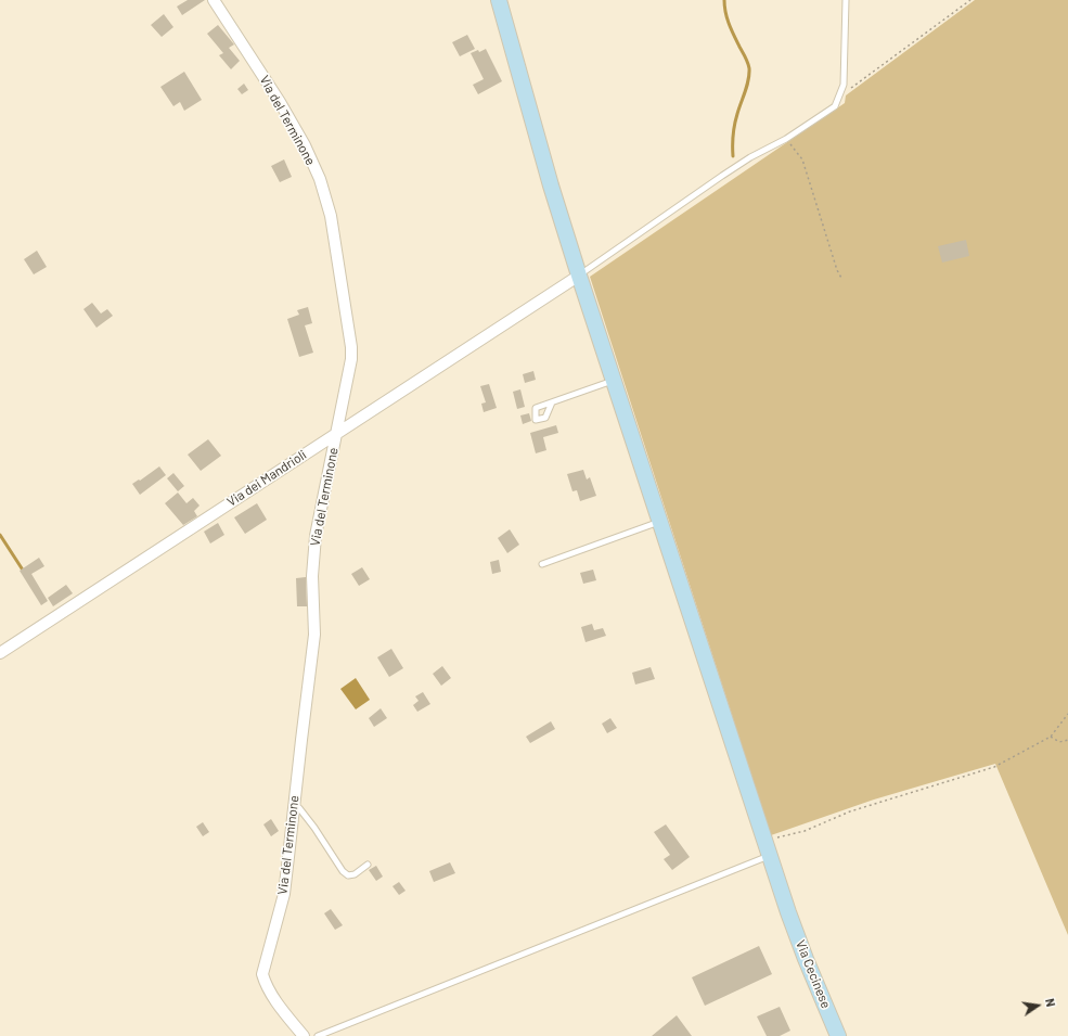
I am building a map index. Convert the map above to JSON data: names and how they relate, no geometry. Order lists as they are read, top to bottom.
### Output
{
  "streets": {
    "main road": ["Via Cecinese"],
    "street": ["Via del Terminone", "Via dei Mandrioli"]
  },
  "crossings": [
    ["Via del Terminone", "Via dei Mandrioli"],
    ["Via dei Mandrioli", "Via Cecinese"]
  ],
  "north": "right"
}
